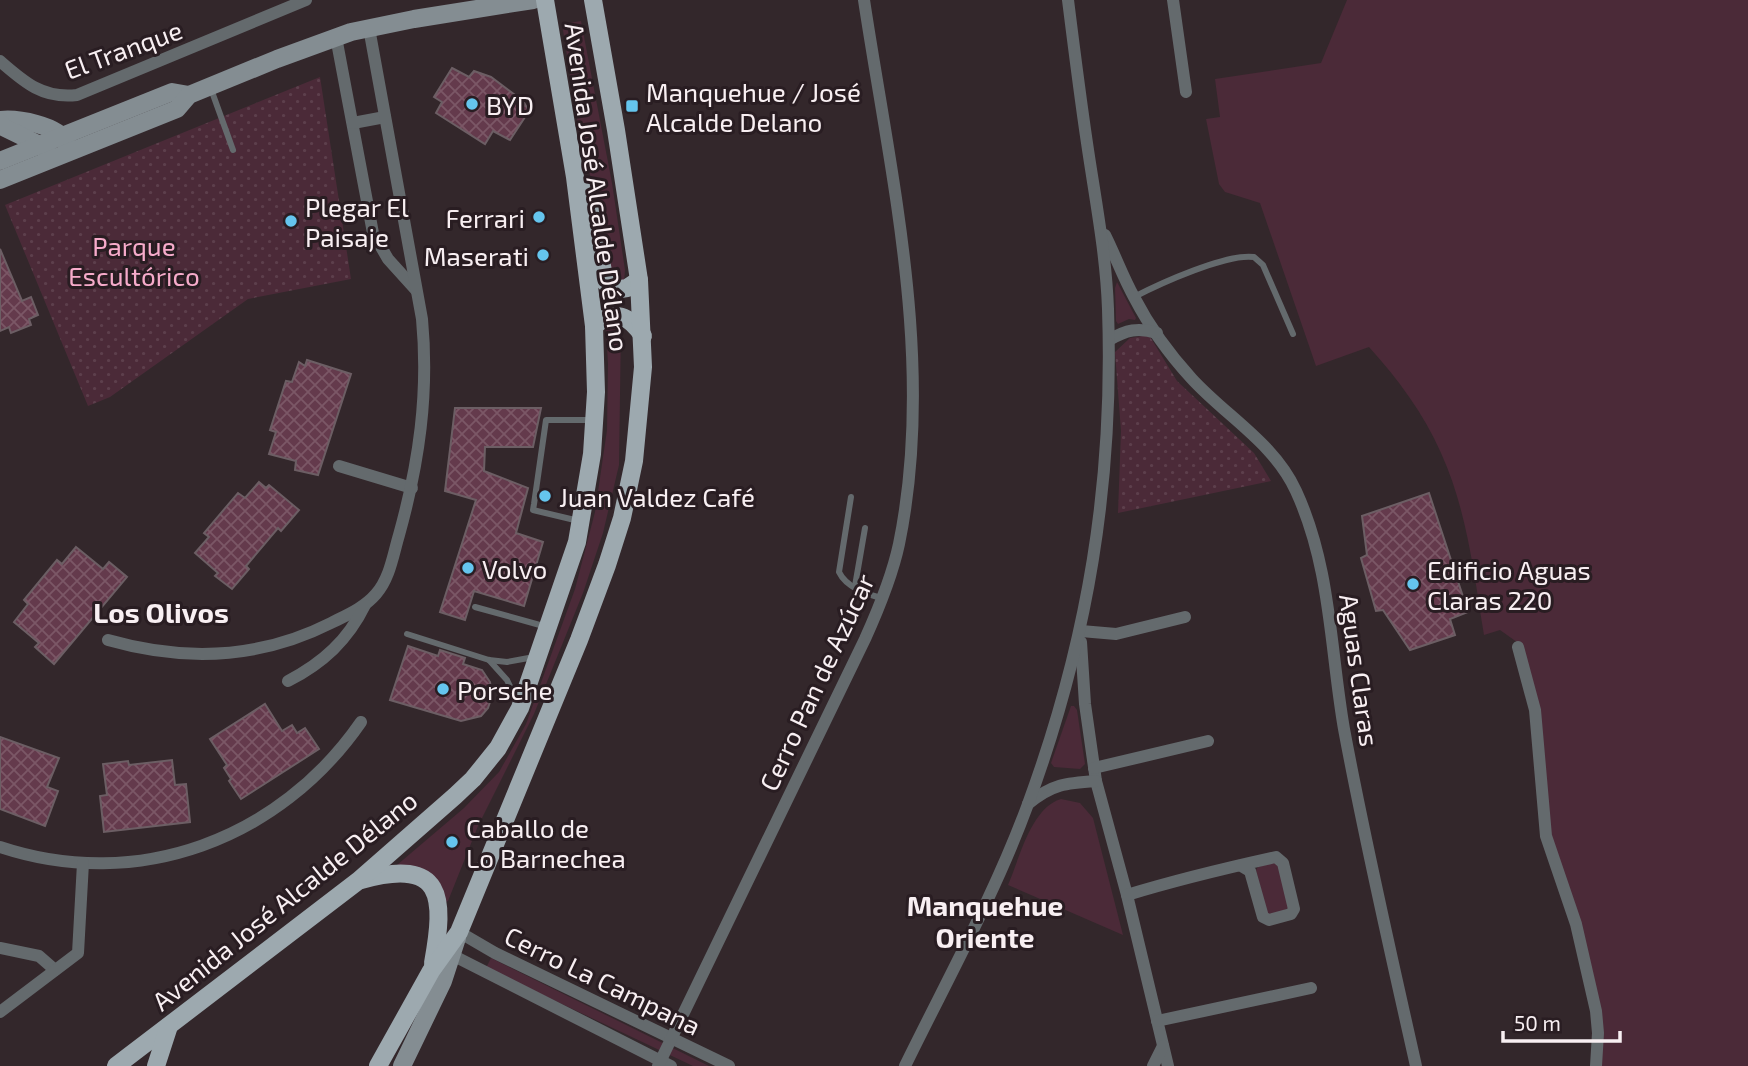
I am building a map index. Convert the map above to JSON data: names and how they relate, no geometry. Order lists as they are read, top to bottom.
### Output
{
  "streets": {
    "main road": ["Avenida José Alcalde Délano"],
    "street": [
      "El Tranque",
      "Aguas Claras",
      "Cerro Pan de Azúcar",
      "Cerro La Campana"
    ]
  },
  "crossings": [
    ["Avenida José Alcalde Délano", "Cerro La Campana"],
    ["Cerro Pan de Azúcar", "Cerro La Campana"]
  ],
  "districts": ["Los Olivos", "Manquehue Oriente"],
  "parks": ["Parque Escultórico"],
  "places": {
    "other": [
      "BYD",
      "Ferrari",
      "Plegar El Paisaje",
      "Maserati",
      "Juan Valdez Café",
      "Volvo",
      "Edificio Aguas Claras 220",
      "Porsche",
      "Caballo de Lo Barnechea"
    ],
    "transit": ["Manquehue / José Alcalde Delano"]
  },
  "scale_bar": "50 m"
}
